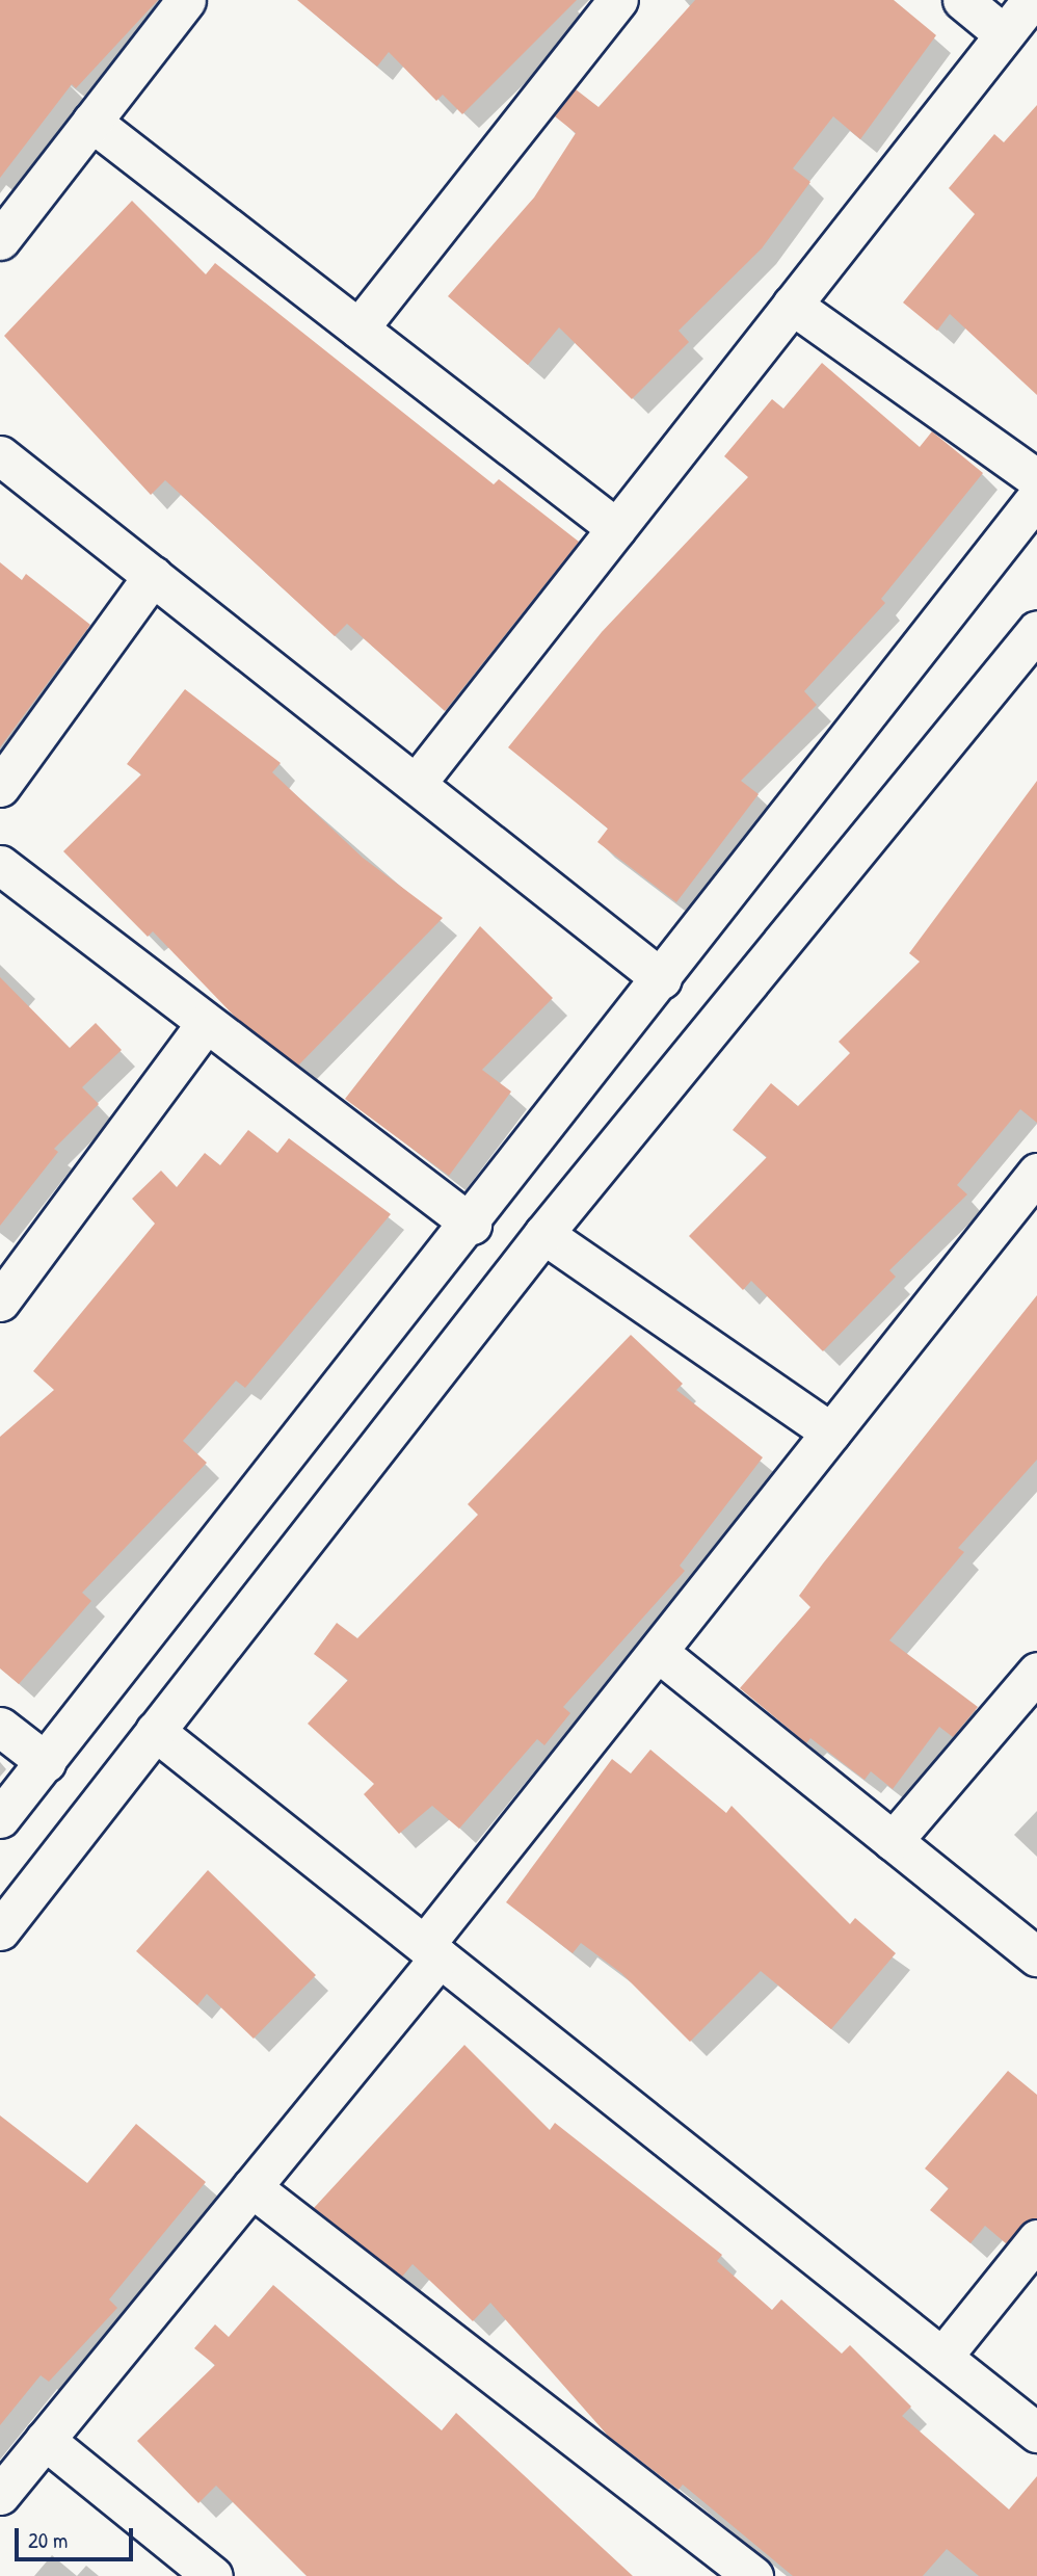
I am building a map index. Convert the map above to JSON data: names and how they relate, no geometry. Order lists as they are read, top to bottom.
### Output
{
  "scale_bar": "20 m"
}
